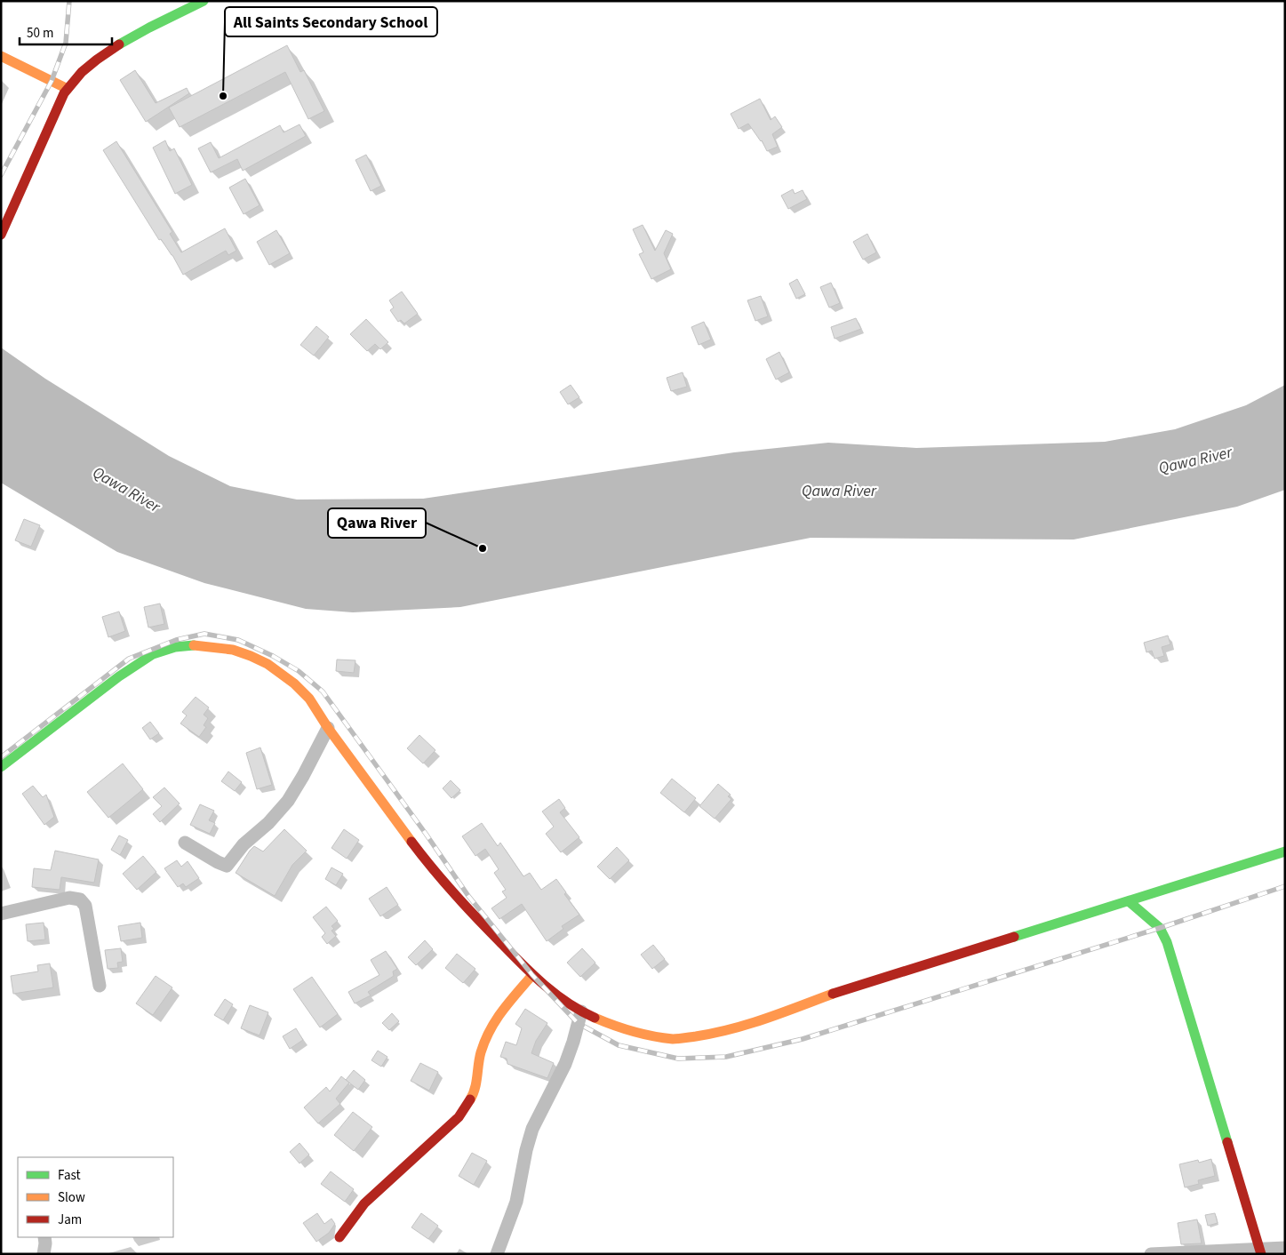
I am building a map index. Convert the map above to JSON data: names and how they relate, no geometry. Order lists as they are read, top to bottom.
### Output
{
  "water": ["Qawa River"],
  "places": ["All Saints Secondary School", "Qawa River"],
  "legend": ["Fast", "Slow", "Jam"],
  "scale_bar": "50 m"
}
